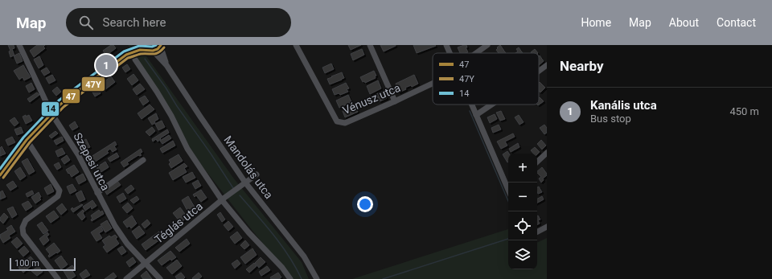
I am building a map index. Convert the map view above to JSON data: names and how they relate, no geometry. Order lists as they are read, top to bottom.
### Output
{
  "streets": {
    "street": [
      "Vénusz utca",
      "Szepesi utca",
      "Mandolás utca",
      "Téglás utca"
    ]
  },
  "crossings": [
    ["Szepesi utca", "Téglás utca"],
    ["Mandolás utca", "Téglás utca"]
  ],
  "lines": ["transit line 47", "transit line 14", "transit line 47Y"],
  "legend": ["47", "47Y", "14"],
  "scale_bar": "100 m",
  "page": {
    "header": "Map",
    "search": "Search here",
    "nav": [
      "Home",
      "Map",
      "About",
      "Contact"
    ],
    "heading": "Nearby",
    "pins": "1",
    "list": [
      {
        "mark": "1",
        "name": "Kanális utca",
        "note": "Bus stop",
        "value": "450 m"
      }
    ],
    "map_buttons": ["+", "−"],
    "scale": "100 m"
  }
}
